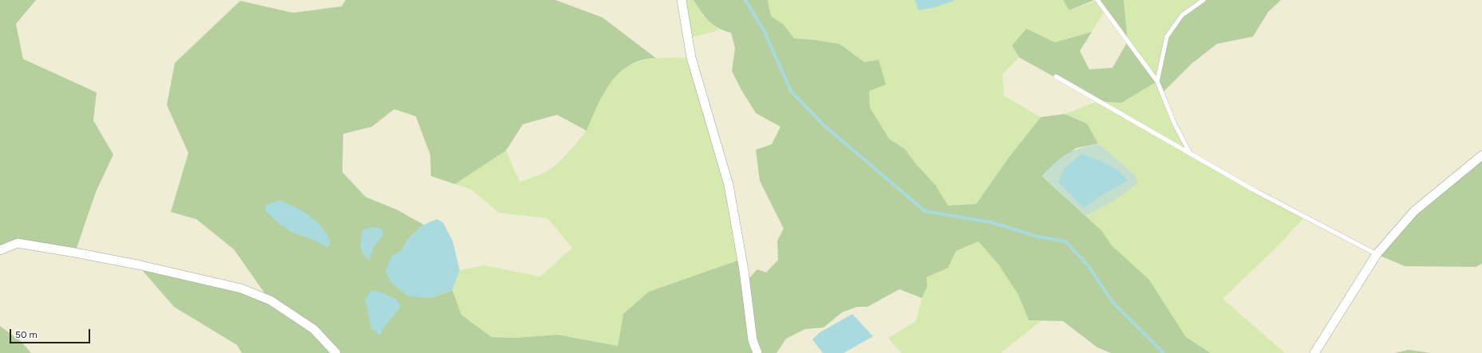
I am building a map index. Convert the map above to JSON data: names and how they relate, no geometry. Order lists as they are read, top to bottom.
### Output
{
  "scale_bar": "50 m"
}
